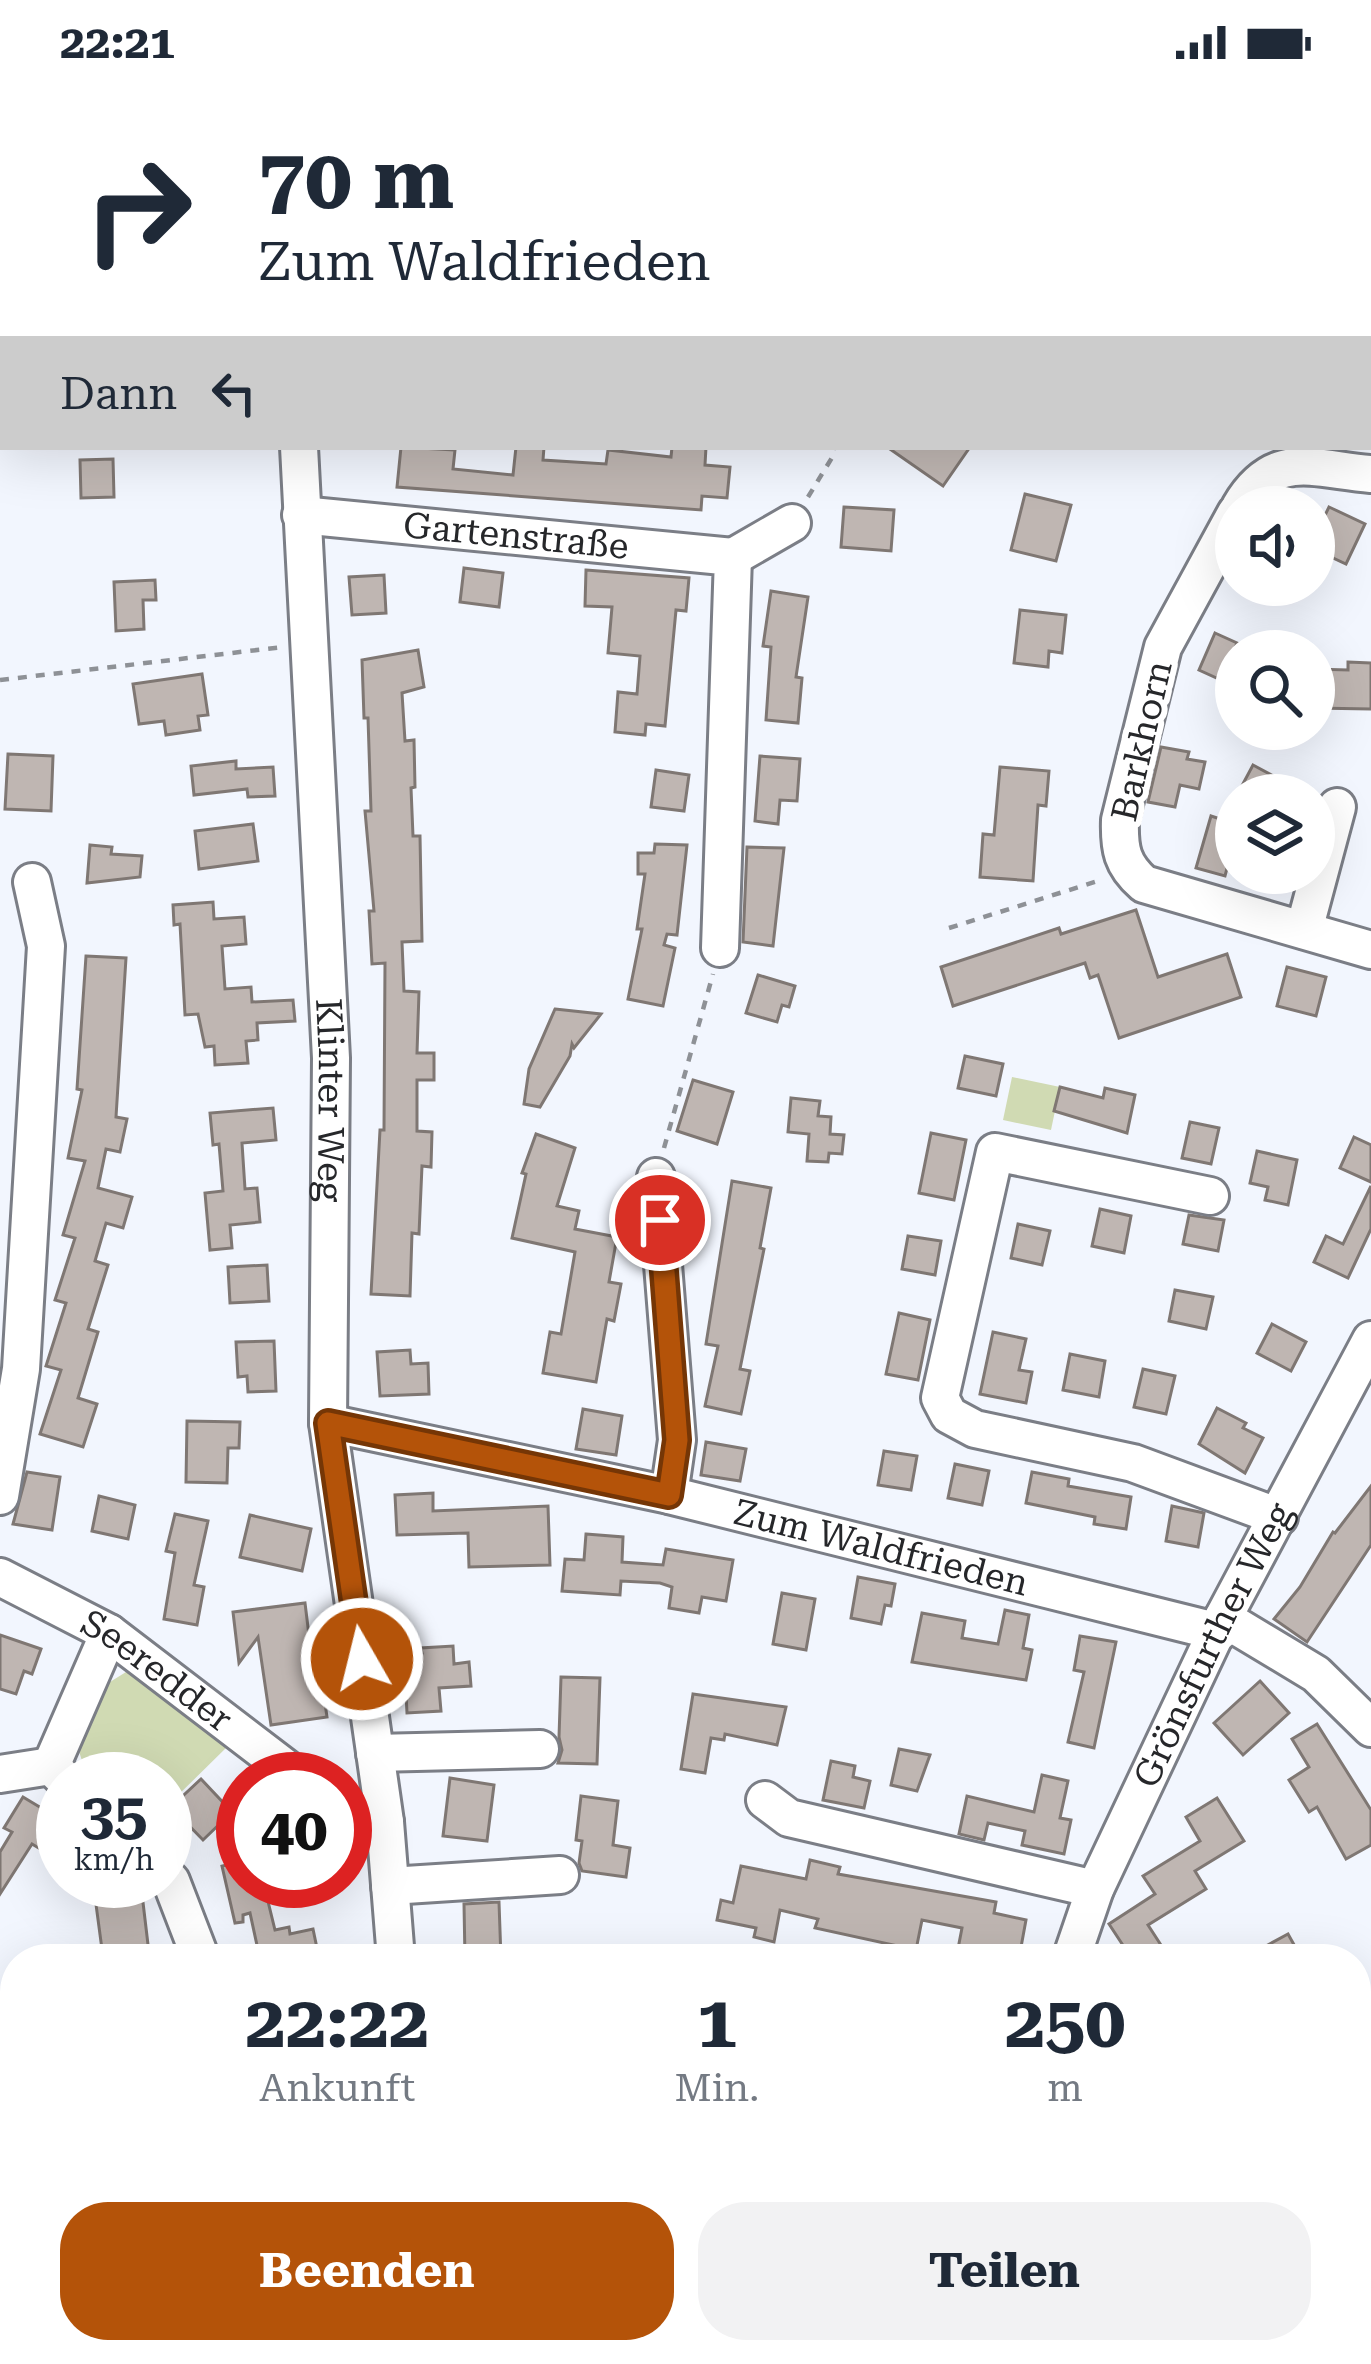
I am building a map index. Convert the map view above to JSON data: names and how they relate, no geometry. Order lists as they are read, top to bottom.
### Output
{
  "streets": {
    "street": [
      "Gartenstraße",
      "Barkhorn",
      "Klinter Weg",
      "Zum Waldfrieden",
      "Grönsfurther Weg",
      "Seeredder"
    ]
  },
  "crossings": [
    ["Gartenstraße", "Klinter Weg"],
    ["Klinter Weg", "Zum Waldfrieden"],
    ["Zum Waldfrieden", "Grönsfurther Weg"]
  ],
  "page": {
    "status": "22:21",
    "turn": ["70 m", "Zum Waldfrieden"],
    "then": "Dann",
    "speed": "35 km/h",
    "limit": "40",
    "eta": [
      "22:22",
      "Ankunft",
      "1",
      "Min.",
      "250",
      "m"
    ],
    "buttons": ["Beenden", "Teilen"]
  }
}
